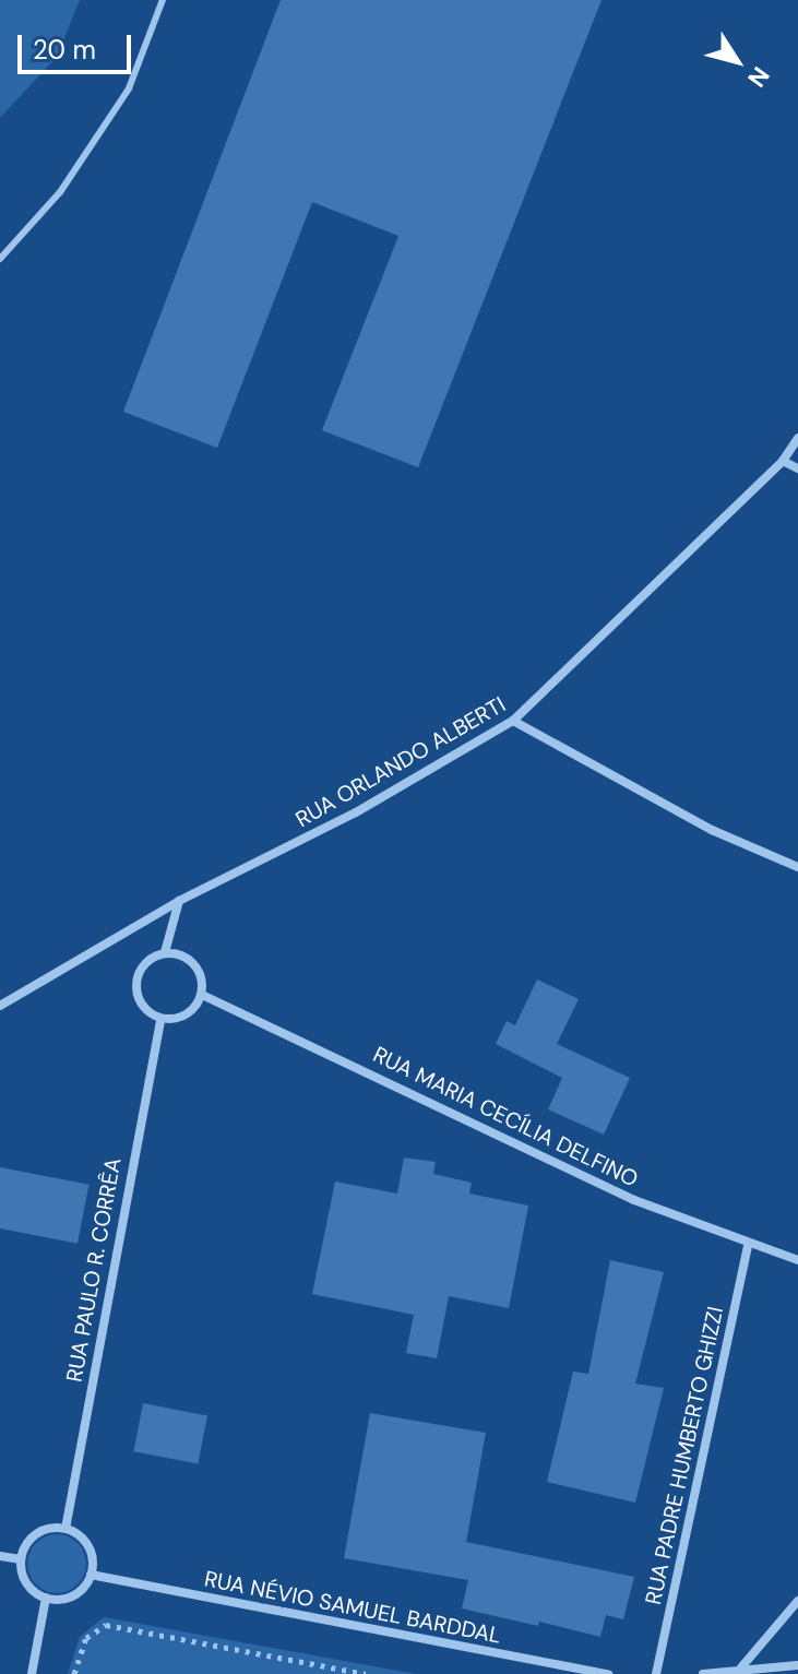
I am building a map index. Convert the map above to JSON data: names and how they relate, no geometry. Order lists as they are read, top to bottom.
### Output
{
  "streets": {
    "street": [
      "RUA ORLANDO ALBERTI",
      "RUA MARIA CECÍLIA DELFINO",
      "RUA PAULO R. CORRÊA",
      "RUA PADRE HUMBERTO GHIZZI",
      "RUA NÉVIO SAMUEL BARDDAL"
    ]
  },
  "crossings": [
    ["RUA MARIA CECÍLIA DELFINO", "RUA PAULO R. CORRÊA"],
    ["RUA MARIA CECÍLIA DELFINO", "RUA PADRE HUMBERTO GHIZZI"],
    ["RUA PAULO R. CORRÊA", "RUA NÉVIO SAMUEL BARDDAL"]
  ],
  "scale_bar": "20 m",
  "north": "bottom right"
}
